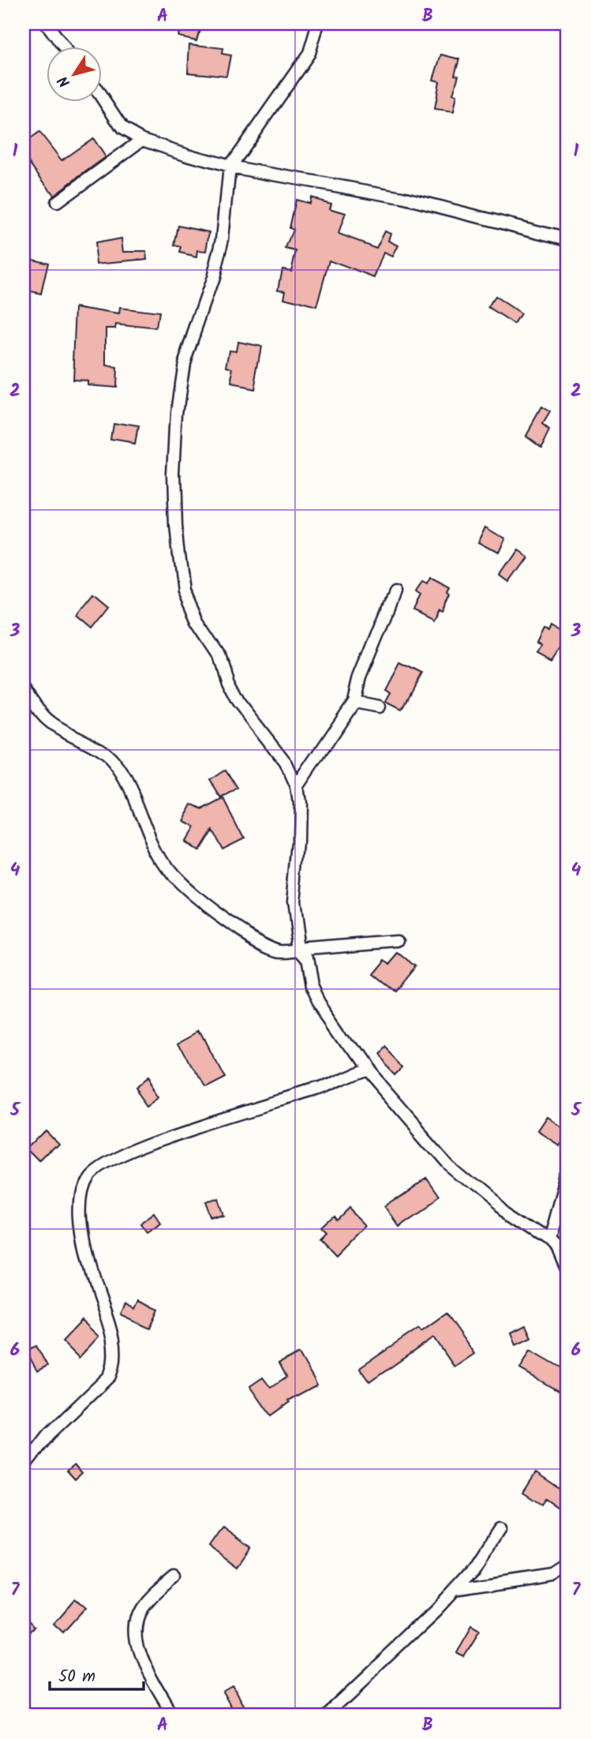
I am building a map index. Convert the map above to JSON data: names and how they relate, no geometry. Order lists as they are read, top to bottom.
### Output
{
  "scale_bar": "50 m",
  "north": "bottom left",
  "grid": {
    "columns": ["A", "B"],
    "rows": [
      "1",
      "2",
      "3",
      "4",
      "5",
      "6",
      "7"
    ]
  }
}
